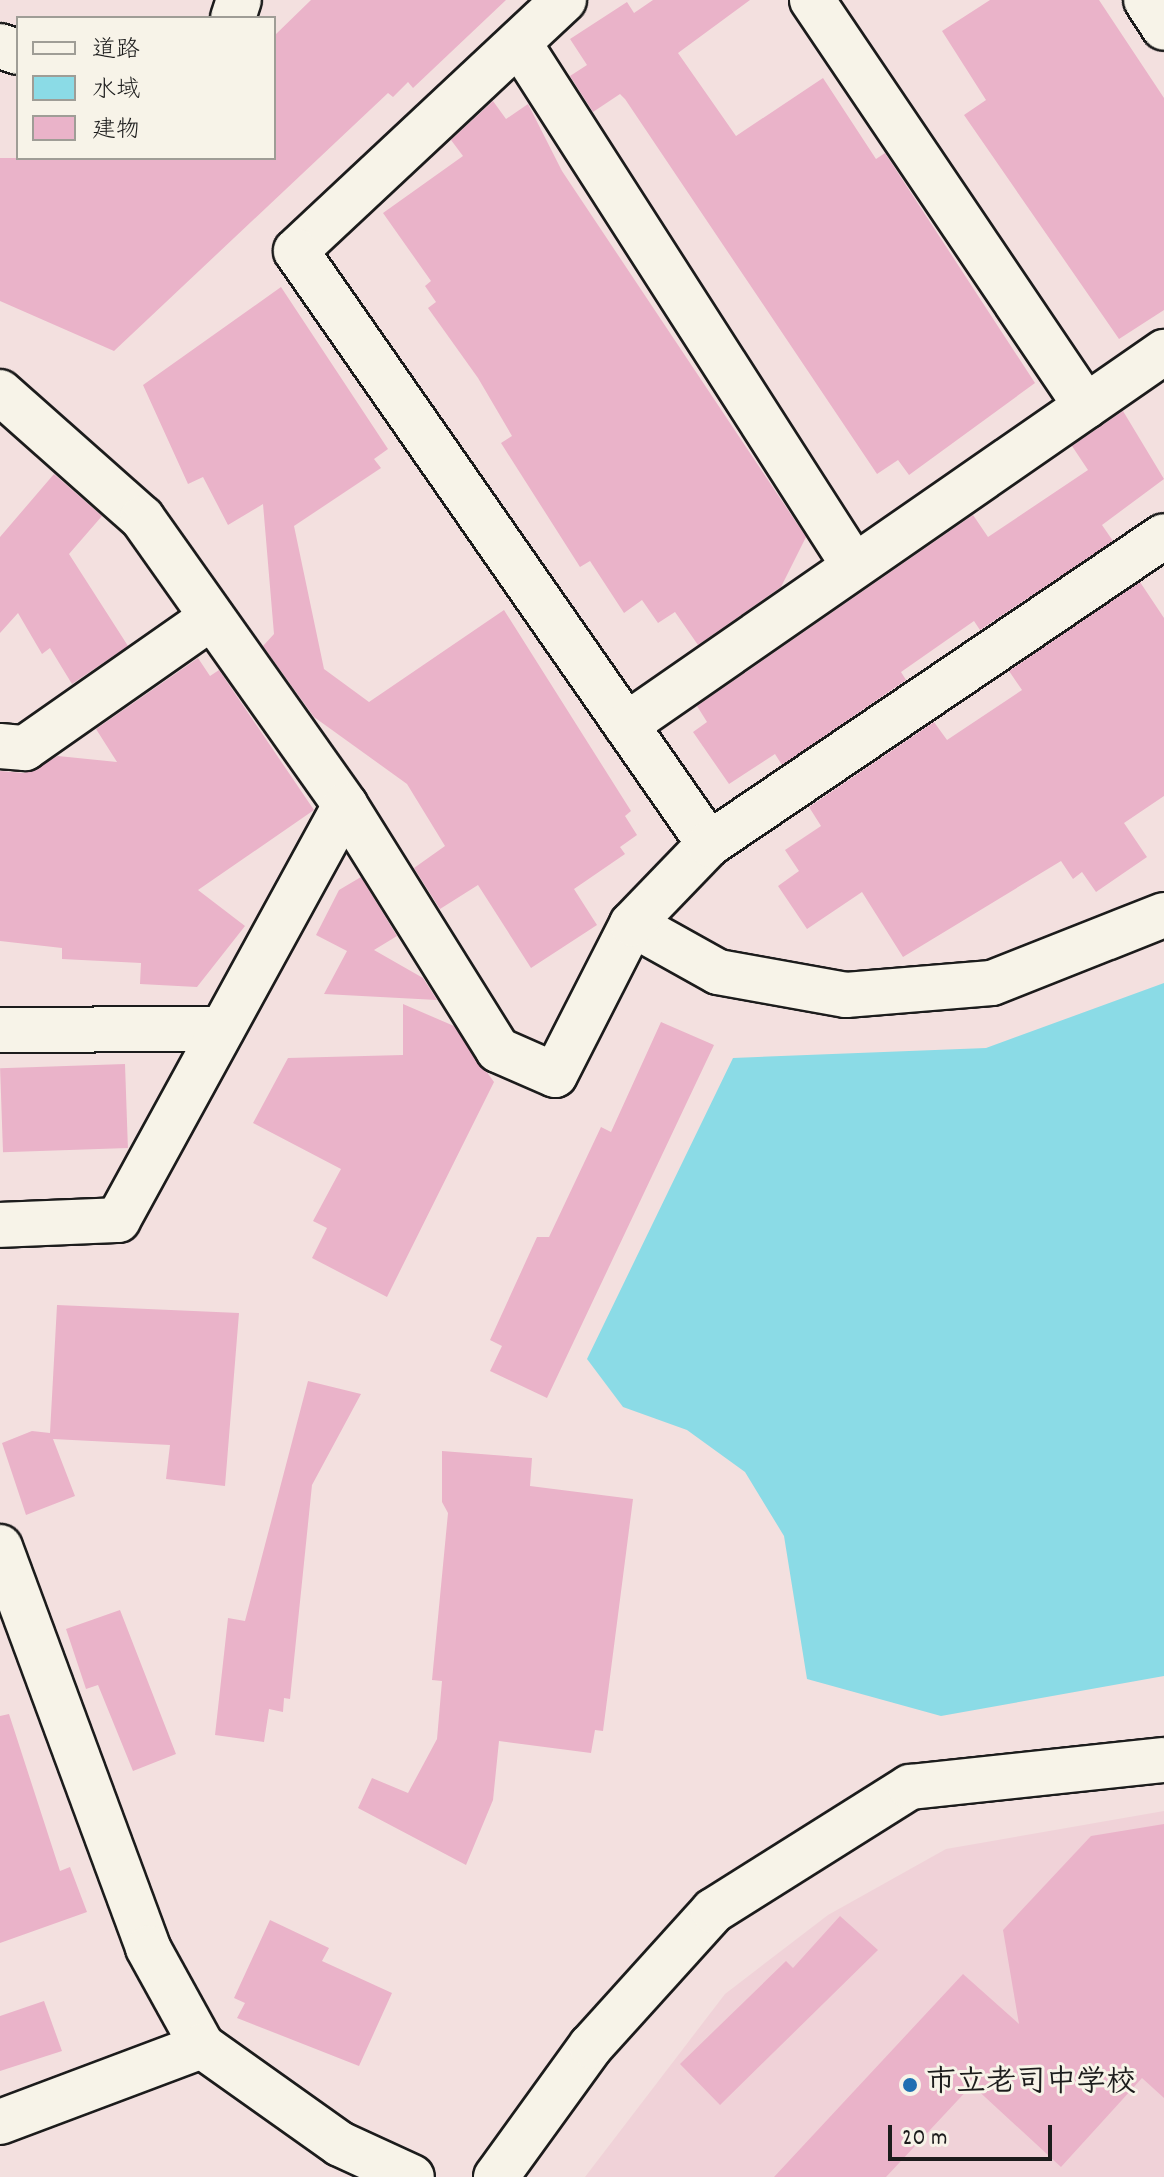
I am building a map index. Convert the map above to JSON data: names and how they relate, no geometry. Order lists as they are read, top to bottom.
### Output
{
  "places": ["市立老司中学校"],
  "legend": ["道路", "水域", "建物"],
  "scale_bar": "20 m"
}
